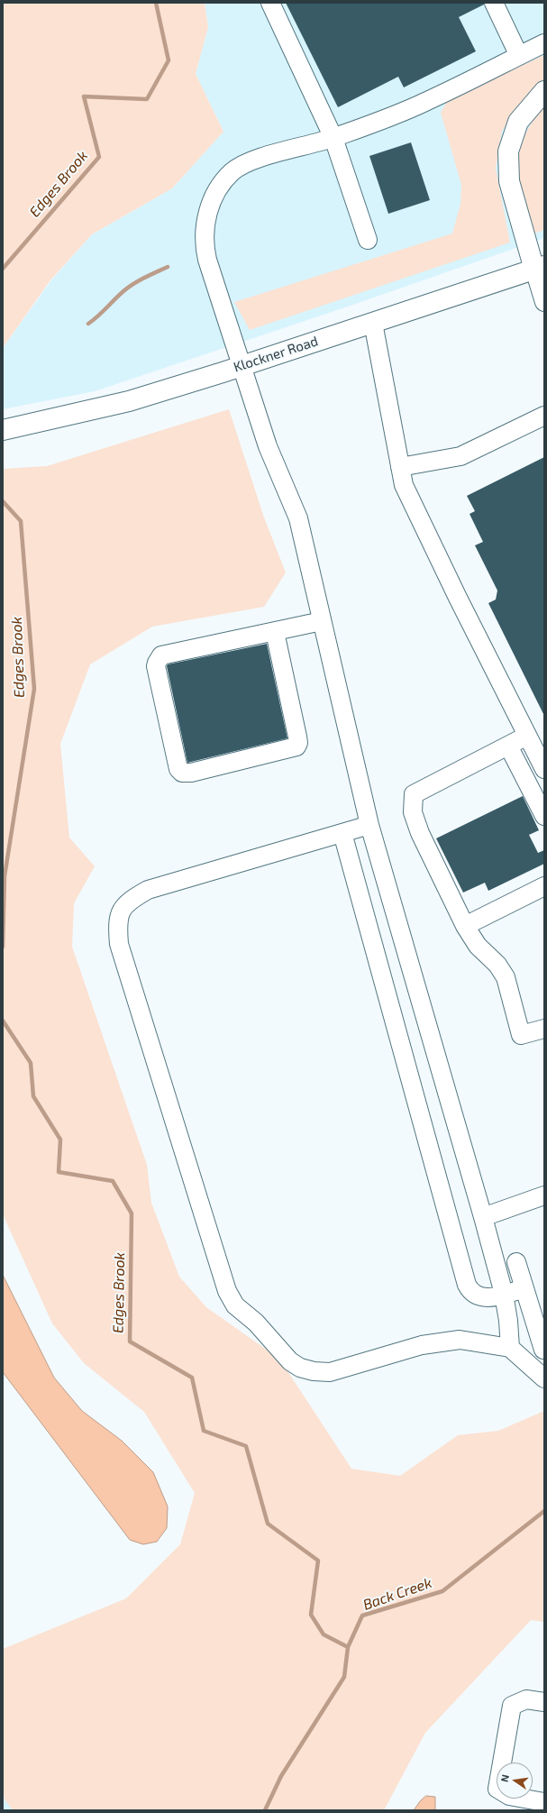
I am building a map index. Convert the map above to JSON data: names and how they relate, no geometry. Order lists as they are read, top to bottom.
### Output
{
  "streets": {
    "main road": ["Klockner Road"]
  },
  "water": ["Edges Brook", "Back Creek"],
  "north": "left"
}
